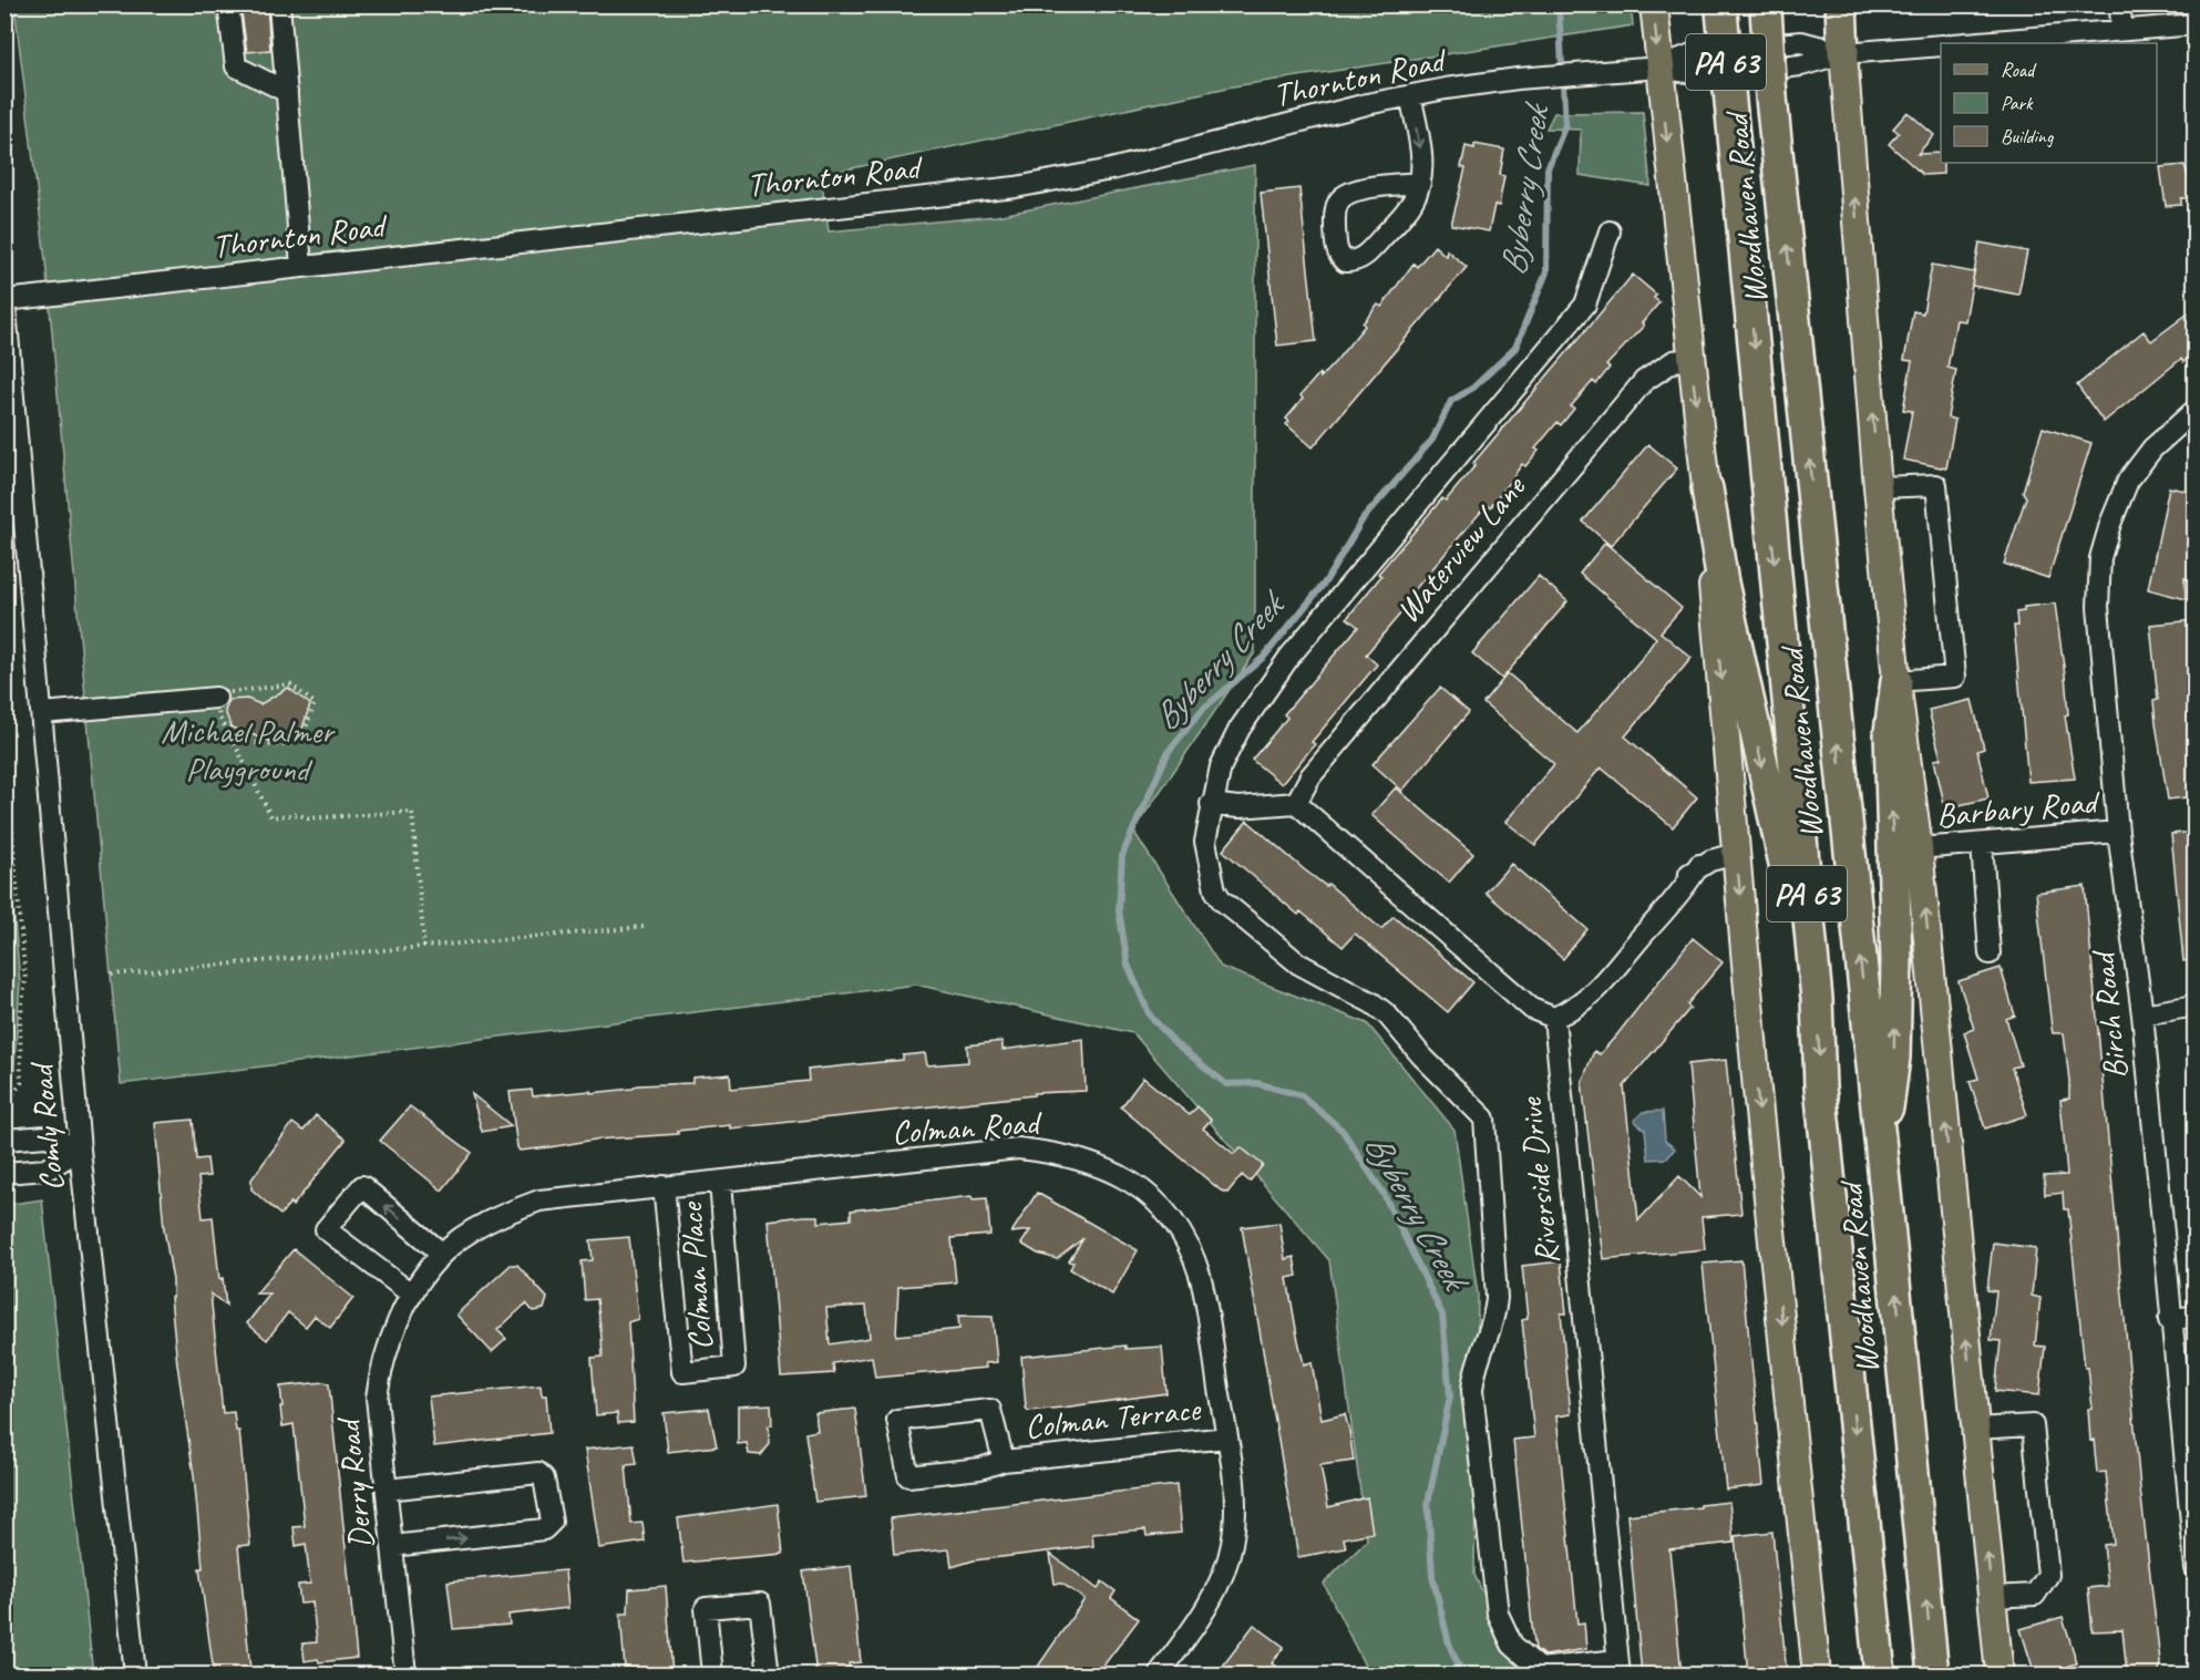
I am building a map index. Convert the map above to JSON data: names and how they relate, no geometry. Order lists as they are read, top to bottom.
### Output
{
  "streets": {
    "highway": ["PA 63", "Woodhaven Road"],
    "street": [
      "Thornton Road",
      "Waterview Lane",
      "Barbary Road",
      "Birch Road",
      "Colman Road",
      "Comly Road",
      "Riverside Drive",
      "Colman Place",
      "Colman Terrace",
      "Derry Road"
    ]
  },
  "crossings": [
    ["Thornton Road", "Comly Road"],
    ["Barbary Road", "Birch Road"],
    ["Colman Road", "Colman Place"],
    ["Colman Road", "Colman Terrace"],
    ["Colman Road", "Derry Road"]
  ],
  "water": ["Byberry Creek"],
  "parks": ["Michael Palmer Playground"],
  "legend": ["Road", "Park", "Building"]
}
